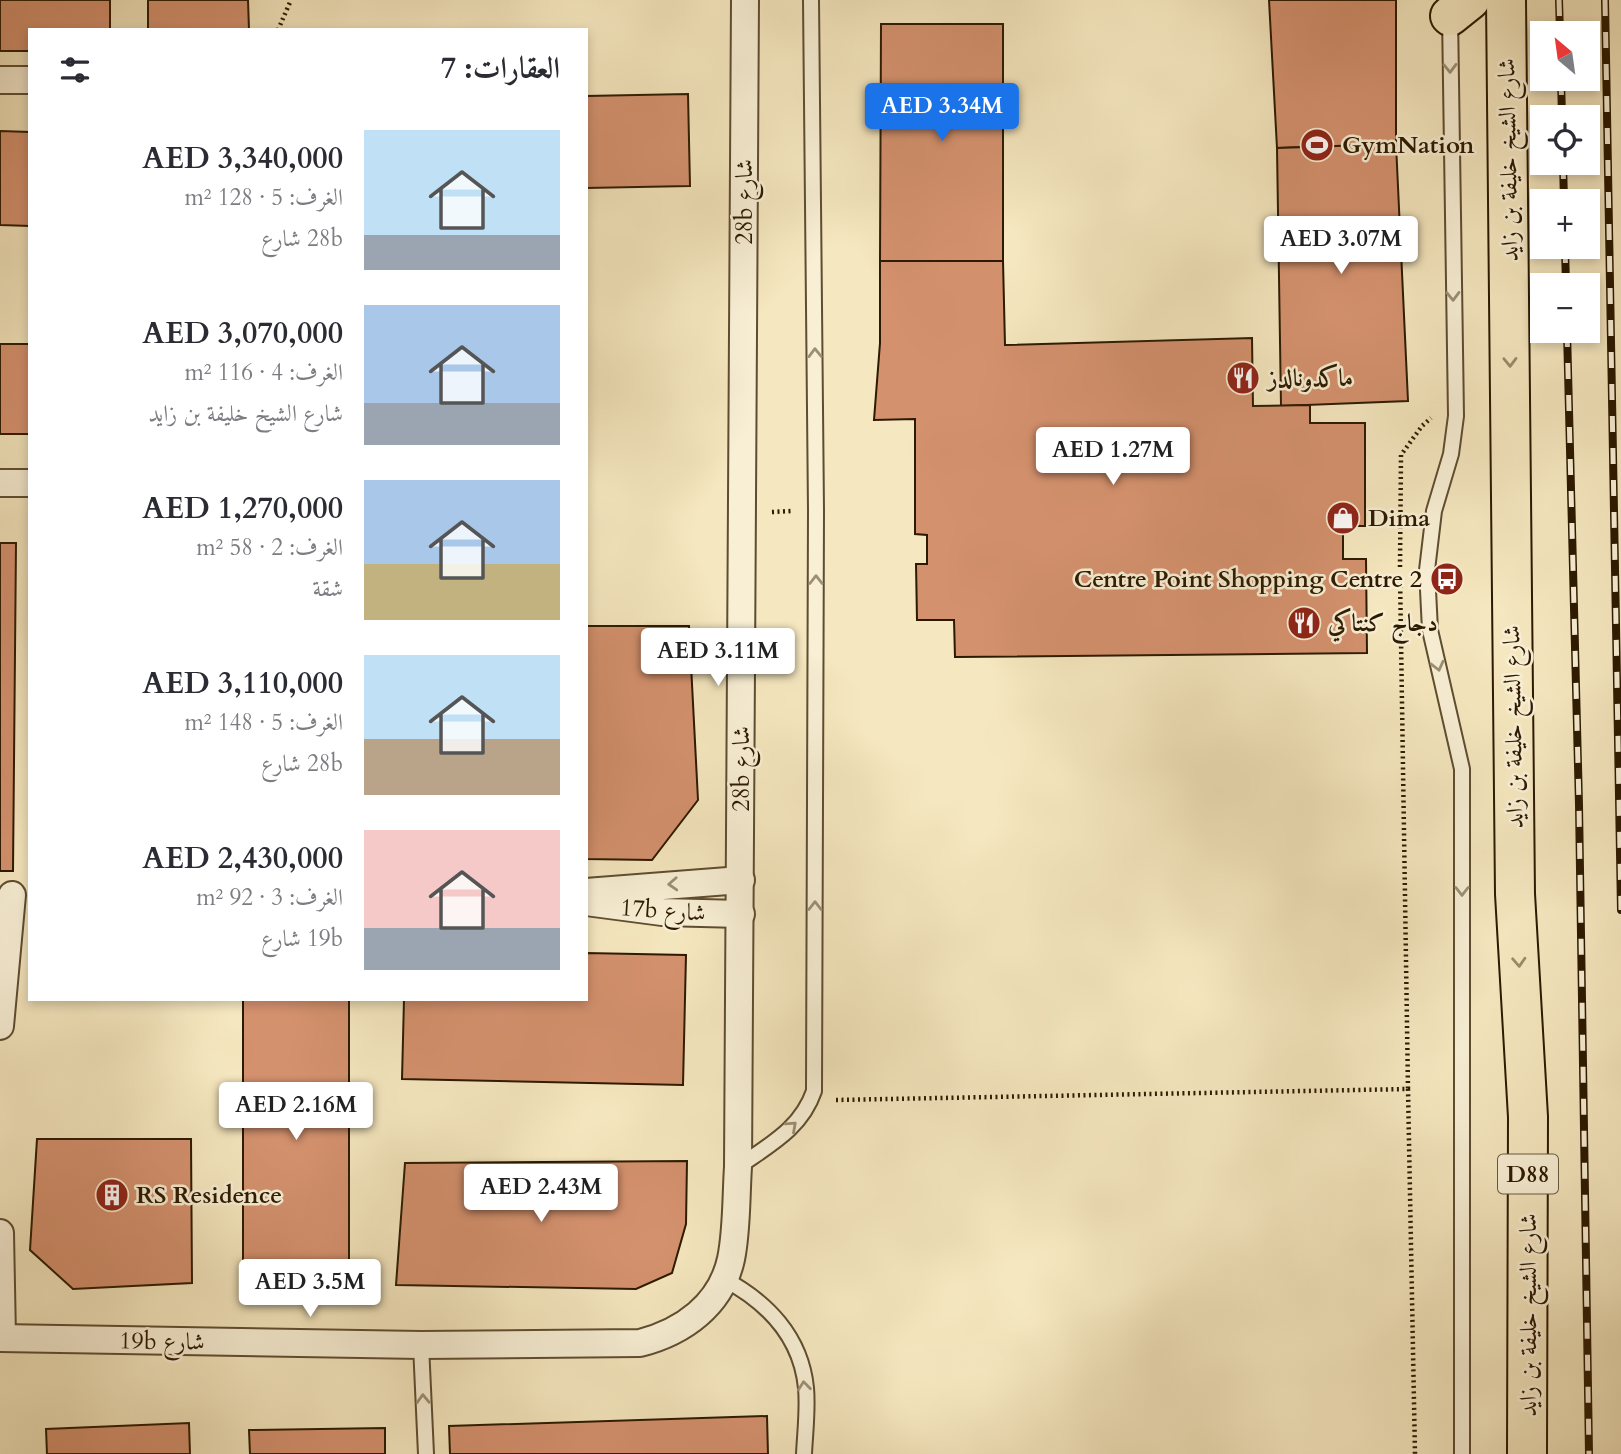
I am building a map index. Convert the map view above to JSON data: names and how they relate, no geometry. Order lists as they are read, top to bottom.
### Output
{
  "streets": {
    "main road": ["شارع الشيخ خليفة بن زايد", "D88"],
    "street": ["28b شارع", "17b شارع", "19b شارع"]
  },
  "crossings": [
    ["28b شارع", "17b شارع"],
    ["28b شارع", "19b شارع"]
  ],
  "one_way": ["شارع الشيخ خليفة بن زايد"],
  "places": {
    "sports": ["GymNation"],
    "restaurant": ["ماكدونالدز", "دجاج كنتاكي"],
    "shop": ["Dima"],
    "bus stop": ["Centre Point Shopping Centre 2"],
    "building": ["RS Residence"]
  },
  "north": "top left",
  "page": {
    "map_buttons": ["+", "−"],
    "heading": "العقارات: 7",
    "price": [
      "AED 3.34M",
      "AED 3.07M",
      "AED 1.27M",
      "AED 3.11M",
      "AED 2.16M",
      "AED 2.43M",
      "AED 3.5M"
    ],
    "list": [
      {
        "name": "AED 3,340,000",
        "note": "الغرف: 5 · 128 m² · 28b شارع"
      },
      {
        "name": "AED 3,070,000",
        "note": "الغرف: 4 · 116 m² · شارع الشيخ خليفة بن زايد"
      },
      {
        "name": "AED 1,270,000",
        "note": "الغرف: 2 · 58 m² · شقة"
      },
      {
        "name": "AED 3,110,000",
        "note": "الغرف: 5 · 148 m² · 28b شارع"
      },
      {
        "name": "AED 2,430,000",
        "note": "الغرف: 3 · 92 m² · 19b شارع"
      }
    ]
  }
}
